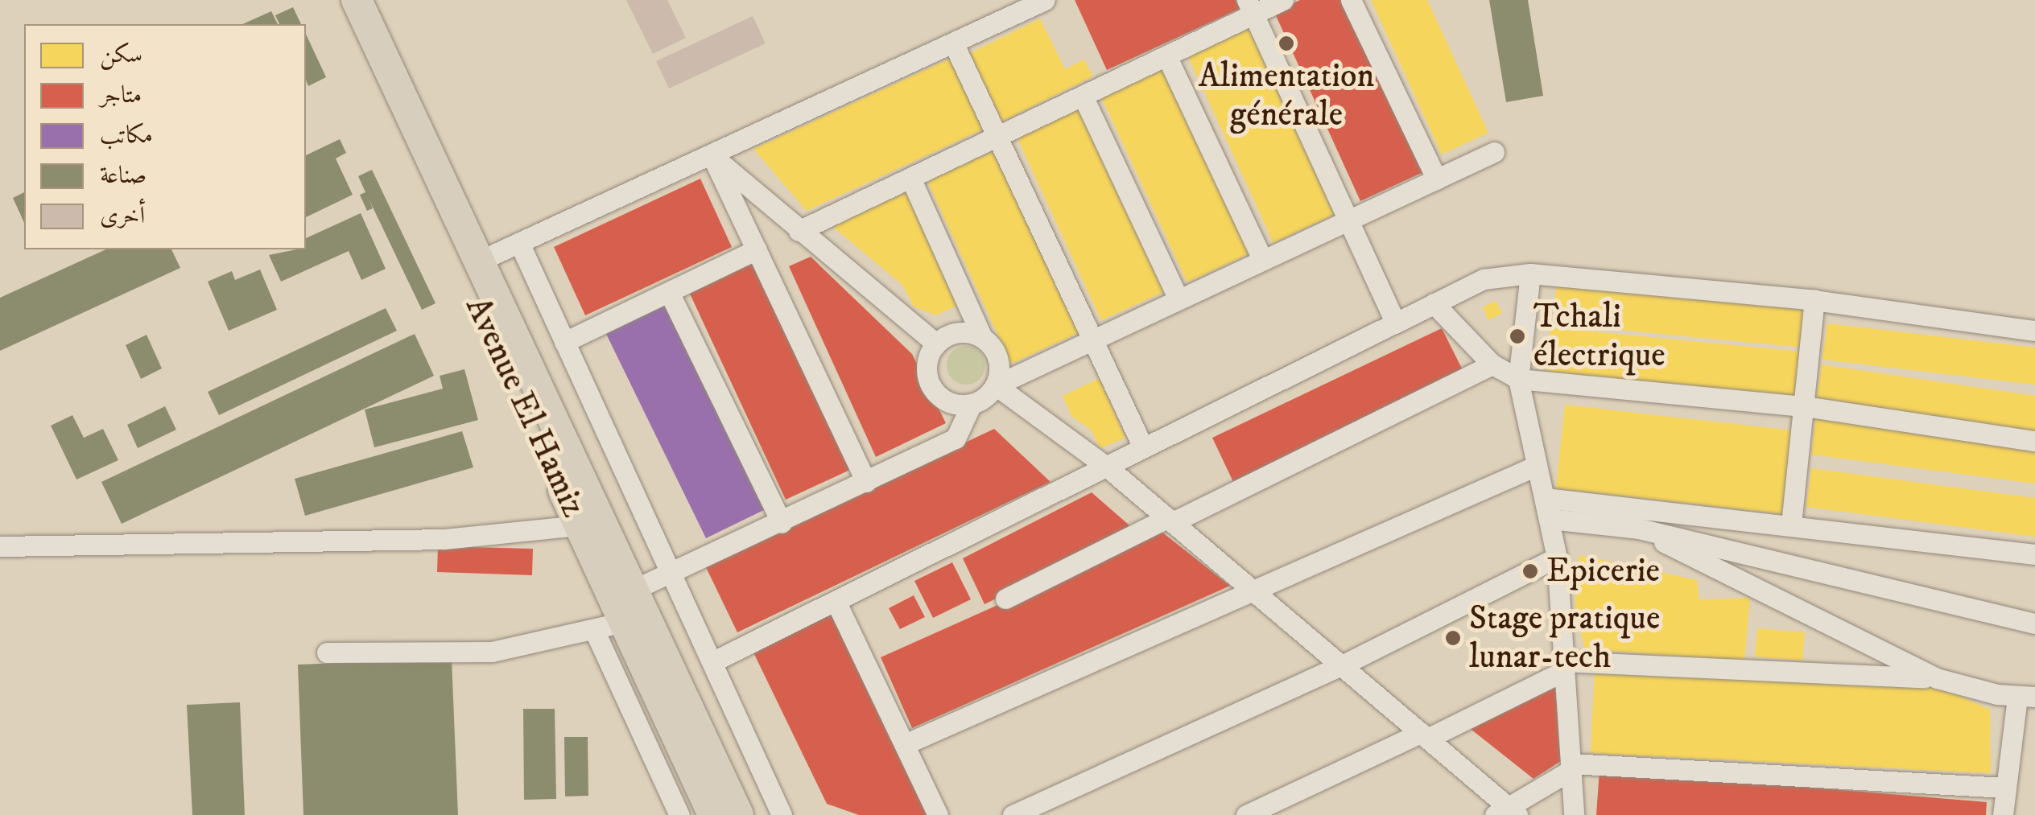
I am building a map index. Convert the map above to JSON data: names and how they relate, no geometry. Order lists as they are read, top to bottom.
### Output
{
  "streets": {
    "highway": ["Avenue El Hamiz"]
  },
  "places": [
    "Alimentation générale",
    "Tchali électrique",
    "Epicerie",
    "Stage pratique lunar-tech"
  ],
  "legend": [
    "سكن",
    "متاجر",
    "مكاتب",
    "صناعة",
    "أخرى"
  ]
}
